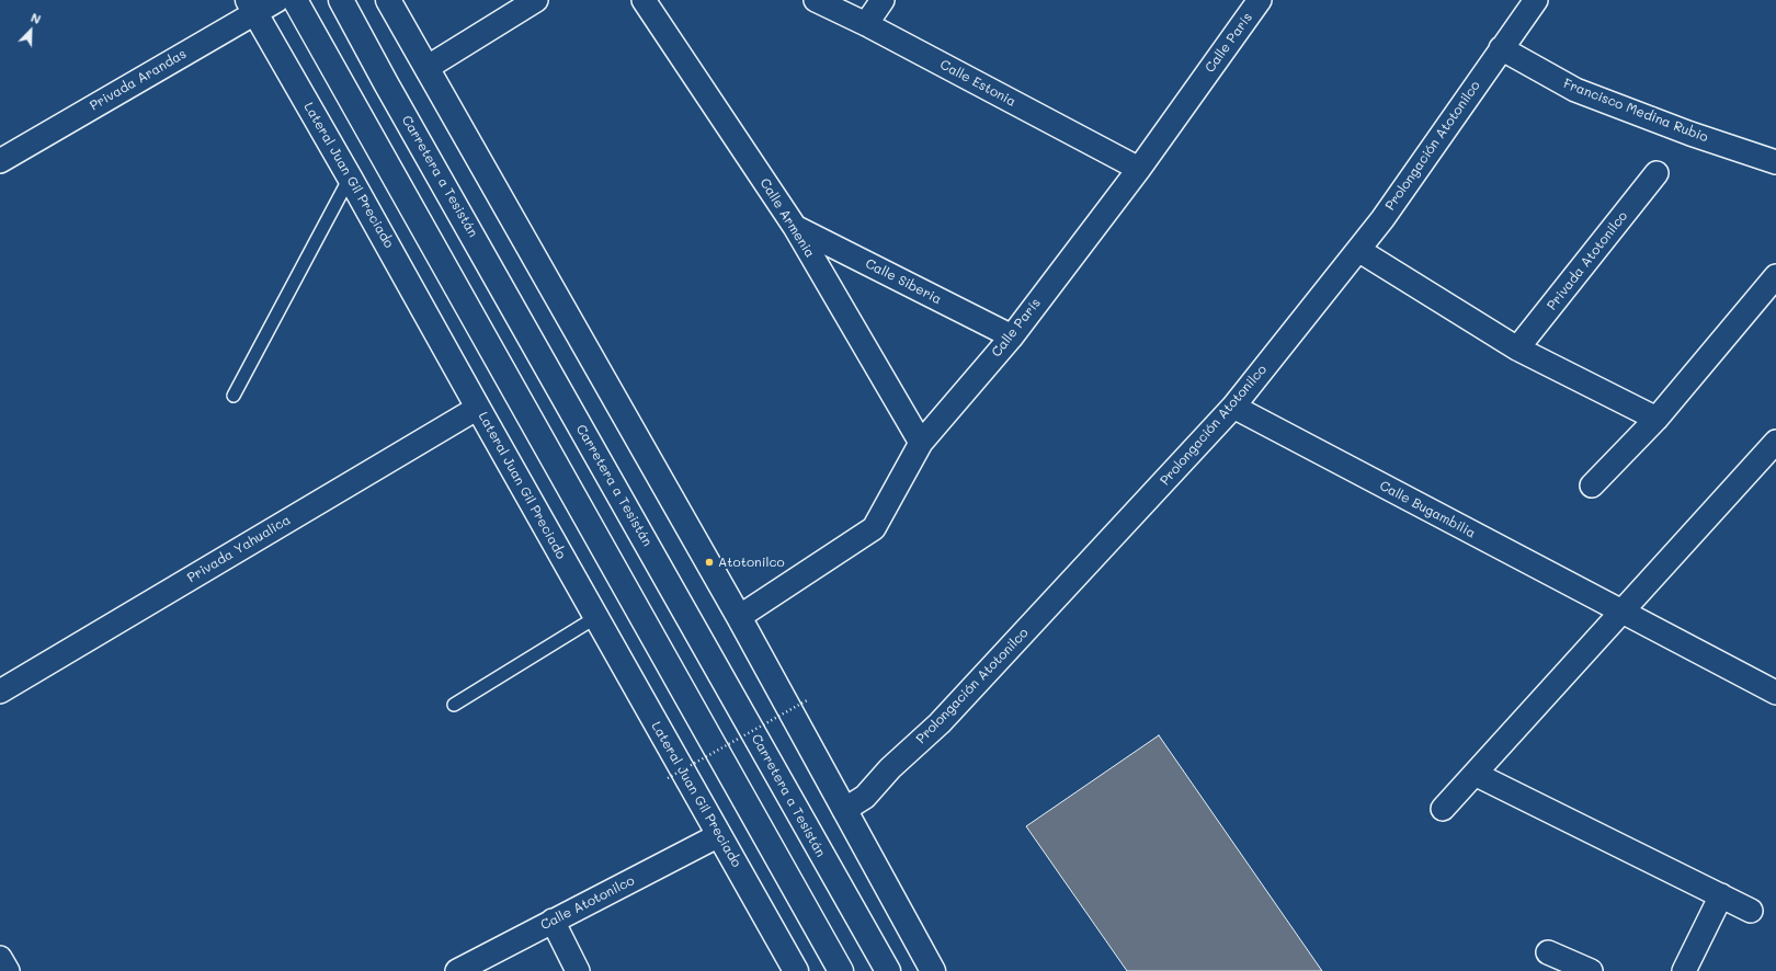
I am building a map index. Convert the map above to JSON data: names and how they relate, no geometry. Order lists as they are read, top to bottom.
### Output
{
  "streets": {
    "main road": ["Lateral Juan Gil Preciado", "Carretera a Tesistán"],
    "street": [
      "Calle París",
      "Privada Arandas",
      "Calle Estonia",
      "Francisco Medina Rubio",
      "Prolongación Atotonilco",
      "Calle Armenia",
      "Privada Atotonilco",
      "Calle Siberia",
      "Calle Bugambilia",
      "Privada Yahualica",
      "Calle Atotonilco"
    ]
  },
  "crossings": [
    ["Calle París", "Calle Estonia"],
    ["Calle París", "Calle Armenia"],
    ["Calle París", "Calle Siberia"],
    ["Privada Arandas", "Lateral Juan Gil Preciado"],
    ["Francisco Medina Rubio", "Prolongación Atotonilco"],
    ["Prolongación Atotonilco", "Calle Bugambilia"],
    ["Lateral Juan Gil Preciado", "Privada Yahualica"],
    ["Lateral Juan Gil Preciado", "Calle Atotonilco"],
    ["Calle Armenia", "Calle Siberia"]
  ],
  "places": ["Atotonilco"],
  "north": "top right"
}
